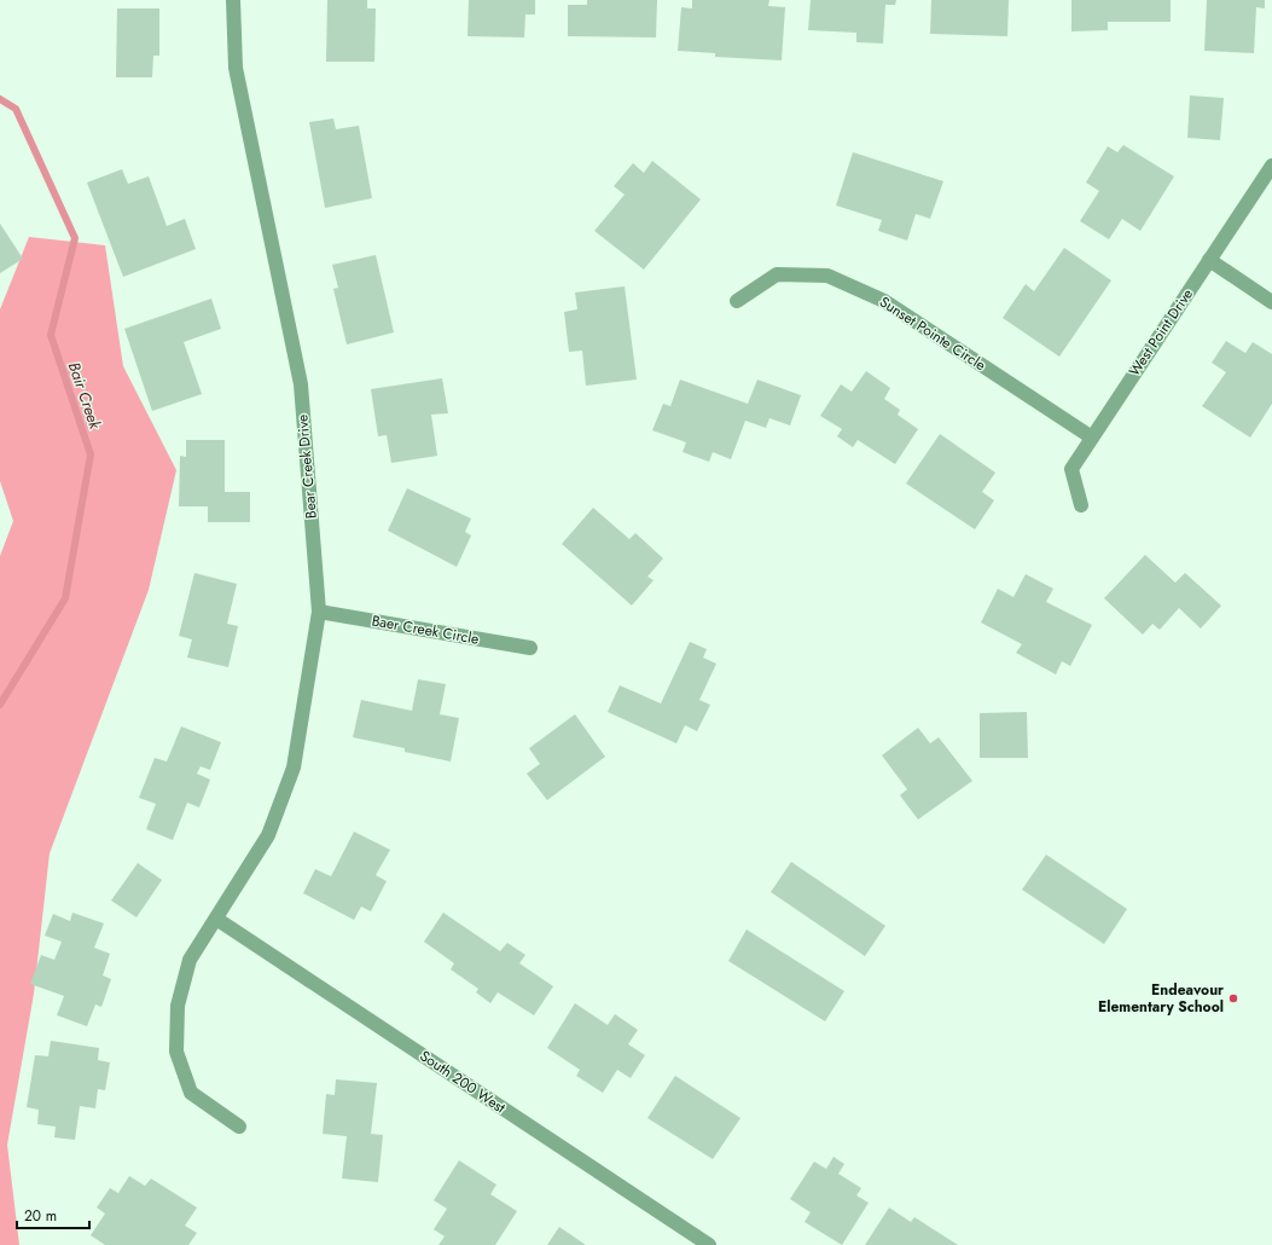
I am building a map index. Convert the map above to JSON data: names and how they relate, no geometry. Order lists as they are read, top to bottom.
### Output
{
  "streets": {
    "street": [
      "West Point Drive",
      "Sunset Pointe Circle",
      "Bear Creek Drive",
      "Baer Creek Circle",
      "South 200 West"
    ]
  },
  "crossings": [
    ["West Point Drive", "Sunset Pointe Circle"],
    ["Bear Creek Drive", "Baer Creek Circle"],
    ["Bear Creek Drive", "South 200 West"]
  ],
  "water": ["Bair Creek"],
  "places": ["Endeavour Elementary School"],
  "scale_bar": "20 m"
}
